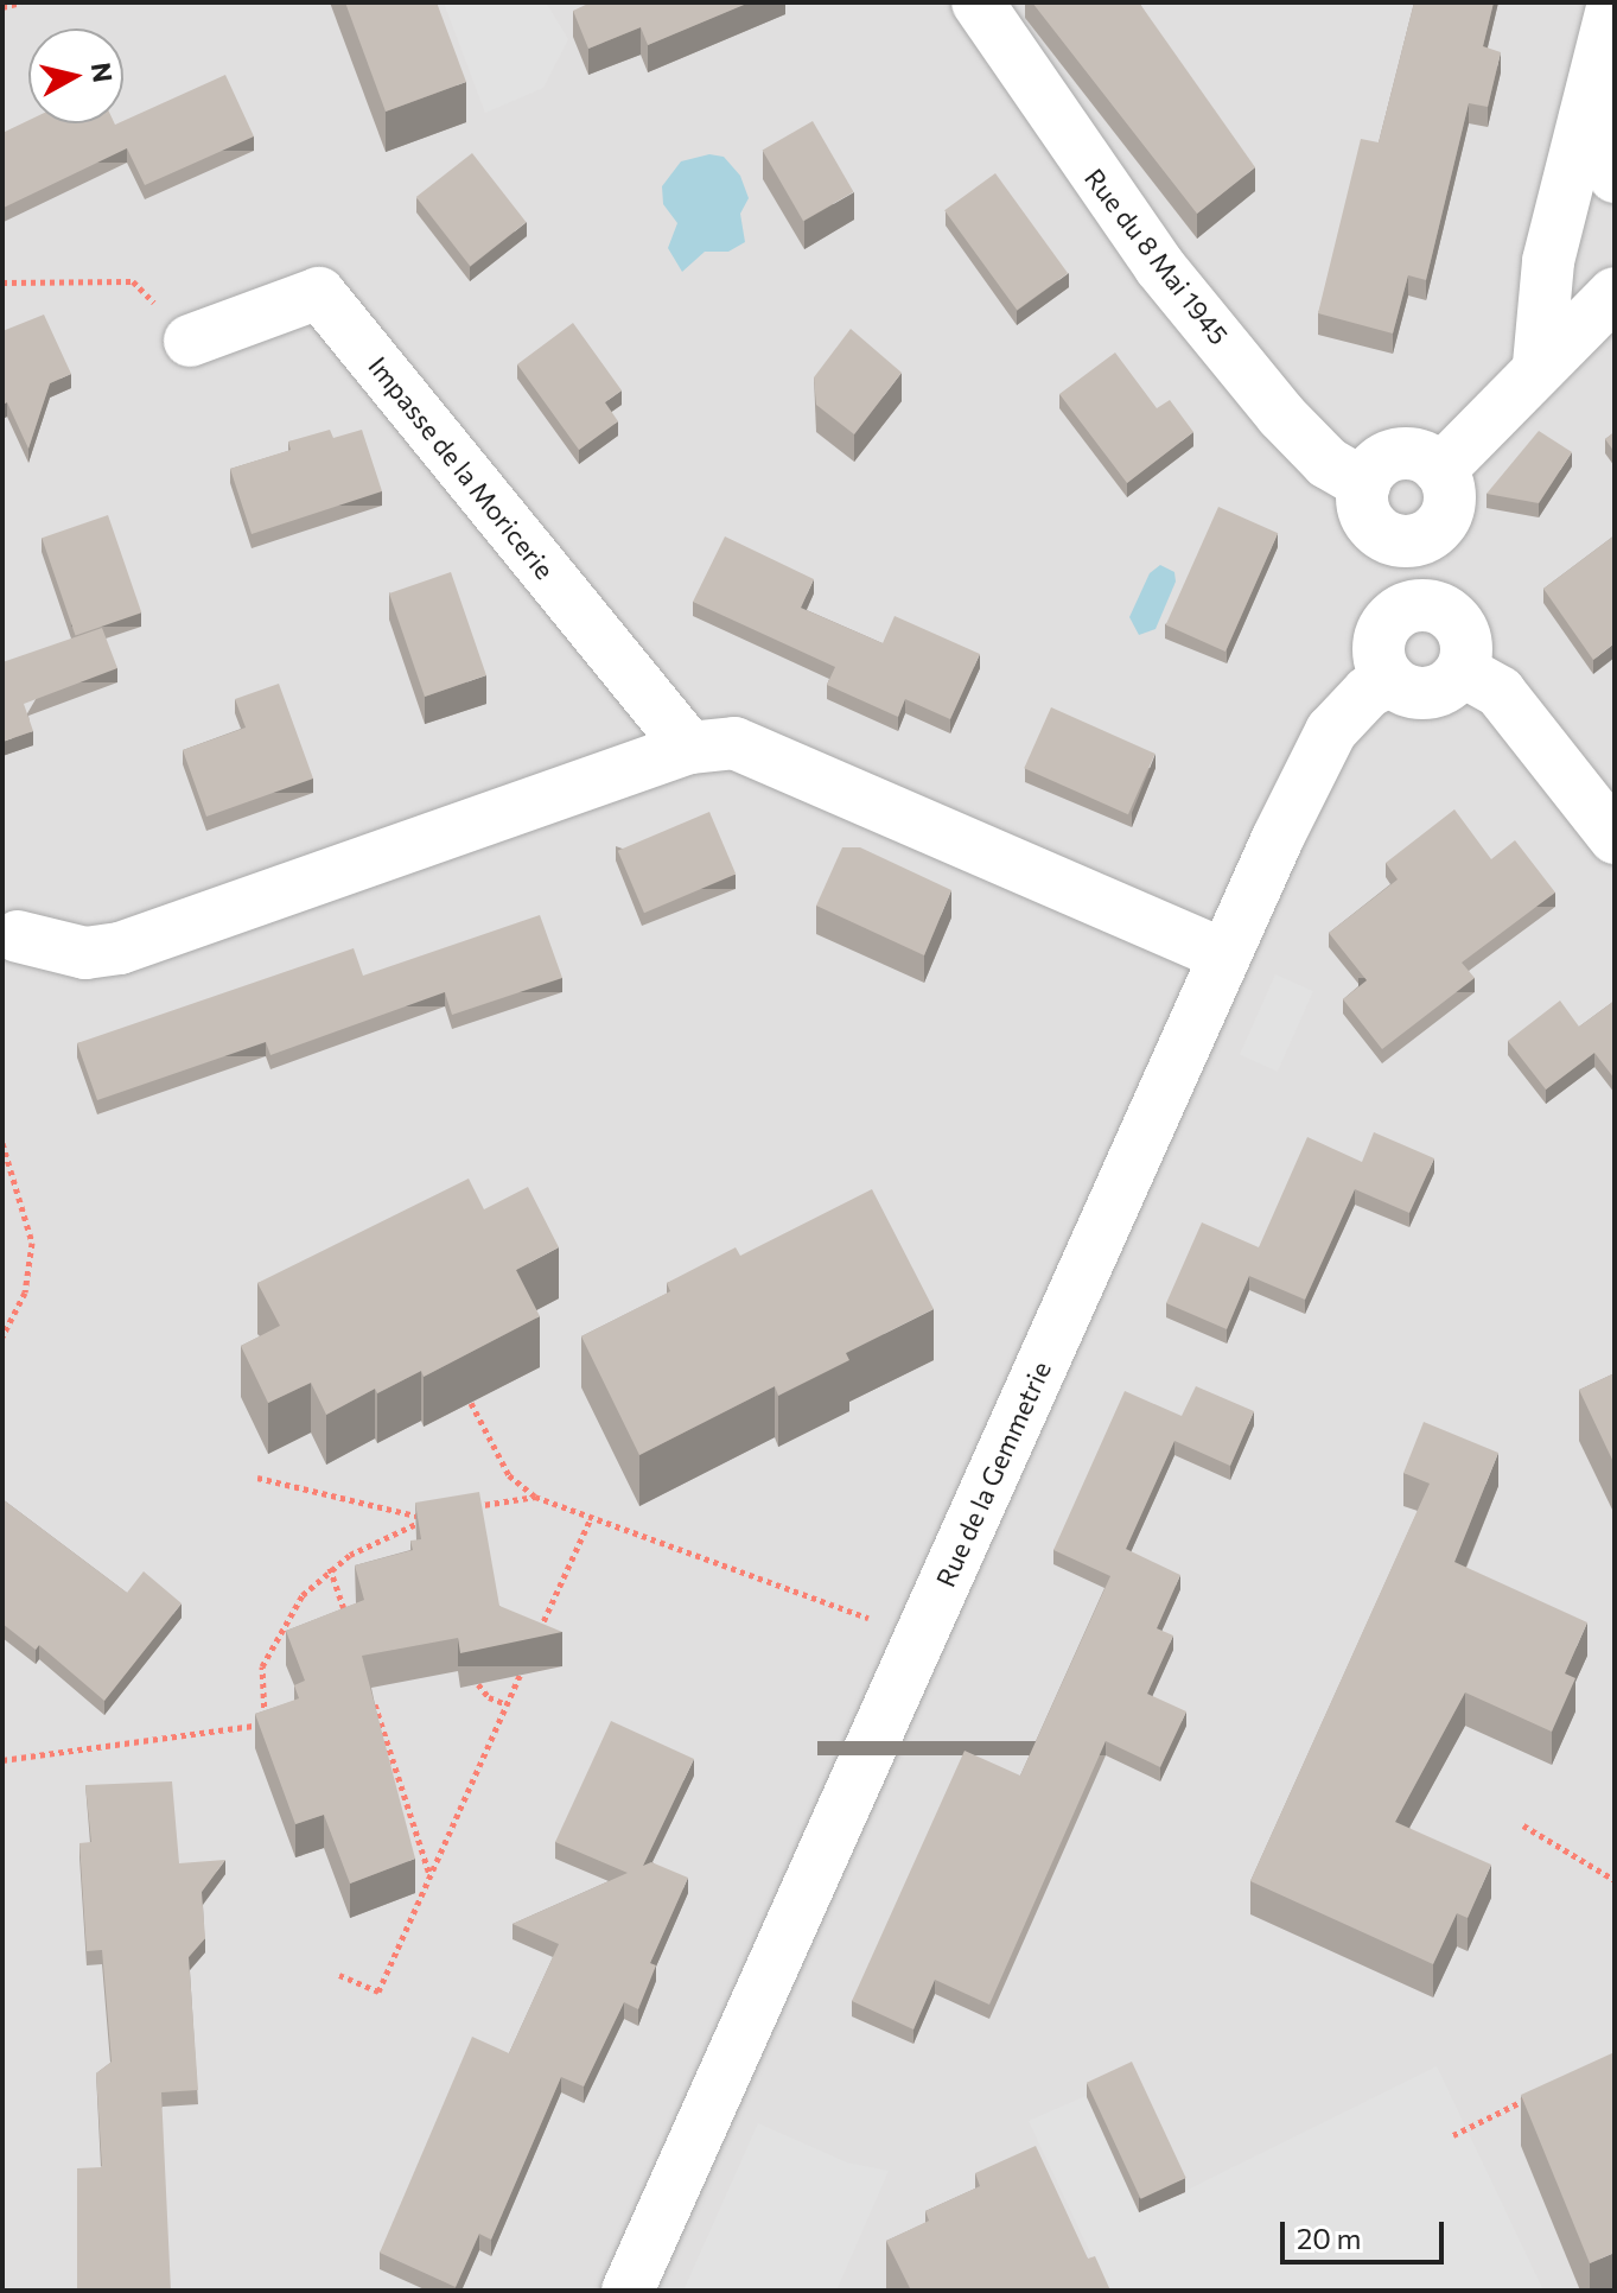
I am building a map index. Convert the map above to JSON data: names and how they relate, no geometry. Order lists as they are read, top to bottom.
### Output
{
  "streets": {
    "street": ["Rue du 8 Mai 1945", "Impasse de la Moricerie", "Rue de la Gemmetrie"]
  },
  "scale_bar": "20 m",
  "north": "right"
}
